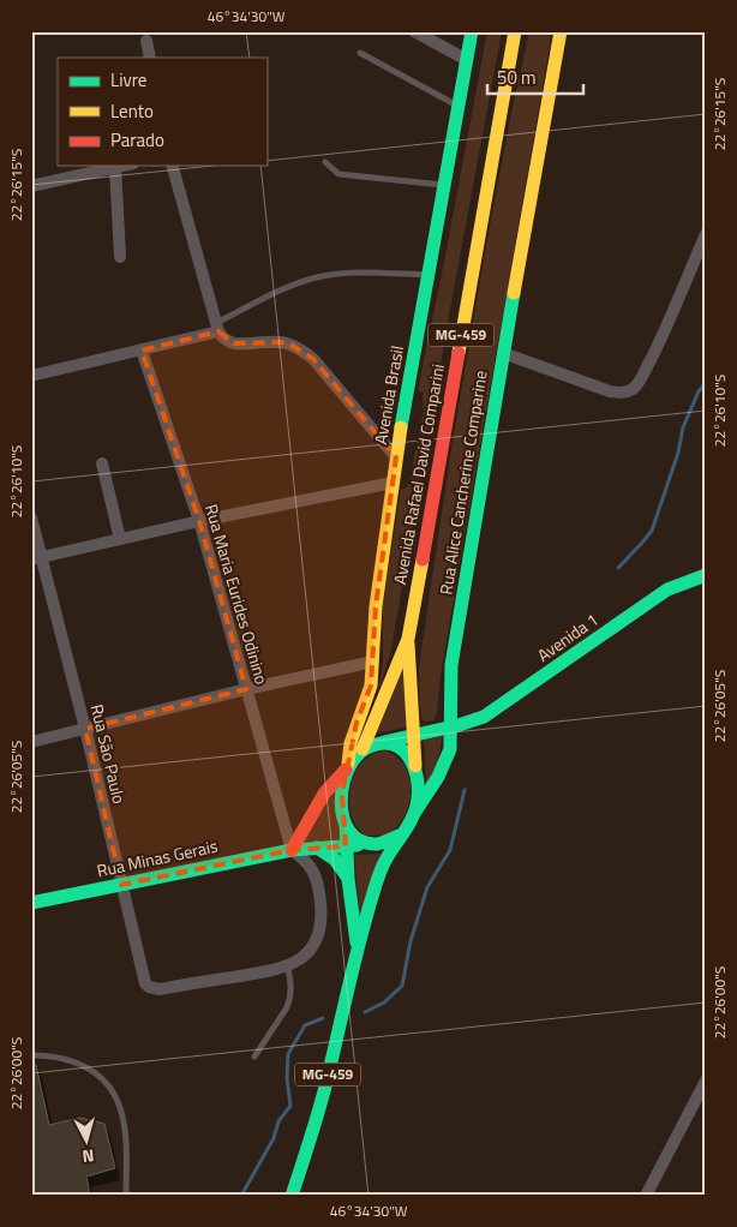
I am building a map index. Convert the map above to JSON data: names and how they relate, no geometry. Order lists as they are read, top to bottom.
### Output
{
  "streets": {
    "street": [
      "MG-459",
      "Avenida Brasil",
      "Avenida Rafael David Comparini",
      "Rua Alice Cancherine Comparine",
      "Rua Maria Eurides Odinino",
      "Avenida 1",
      "Rua São Paulo",
      "Rua Minas Gerais"
    ]
  },
  "crossings": [
    ["Avenida Brasil", "Avenida Rafael David Comparini"],
    ["Avenida Brasil", "Rua Alice Cancherine Comparine"],
    ["Avenida Brasil", "Rua Minas Gerais"],
    ["Avenida Rafael David Comparini", "Rua Alice Cancherine Comparine"],
    ["Avenida Rafael David Comparini", "Avenida 1"],
    ["Avenida Rafael David Comparini", "Rua Minas Gerais"],
    ["Rua Alice Cancherine Comparine", "Avenida 1"],
    ["Rua Alice Cancherine Comparine", "Rua Minas Gerais"],
    ["Rua Maria Eurides Odinino", "Rua Minas Gerais"],
    ["Rua São Paulo", "Rua Minas Gerais"]
  ],
  "legend": ["Livre", "Lento", "Parado"],
  "scale_bar": "50 m",
  "north": "bottom",
  "coordinates": [
    "46°34'30\"W",
    "22°26'15\"S",
    "22°26'10\"S",
    "22°26'05\"S",
    "22°26'00\"S"
  ]
}
